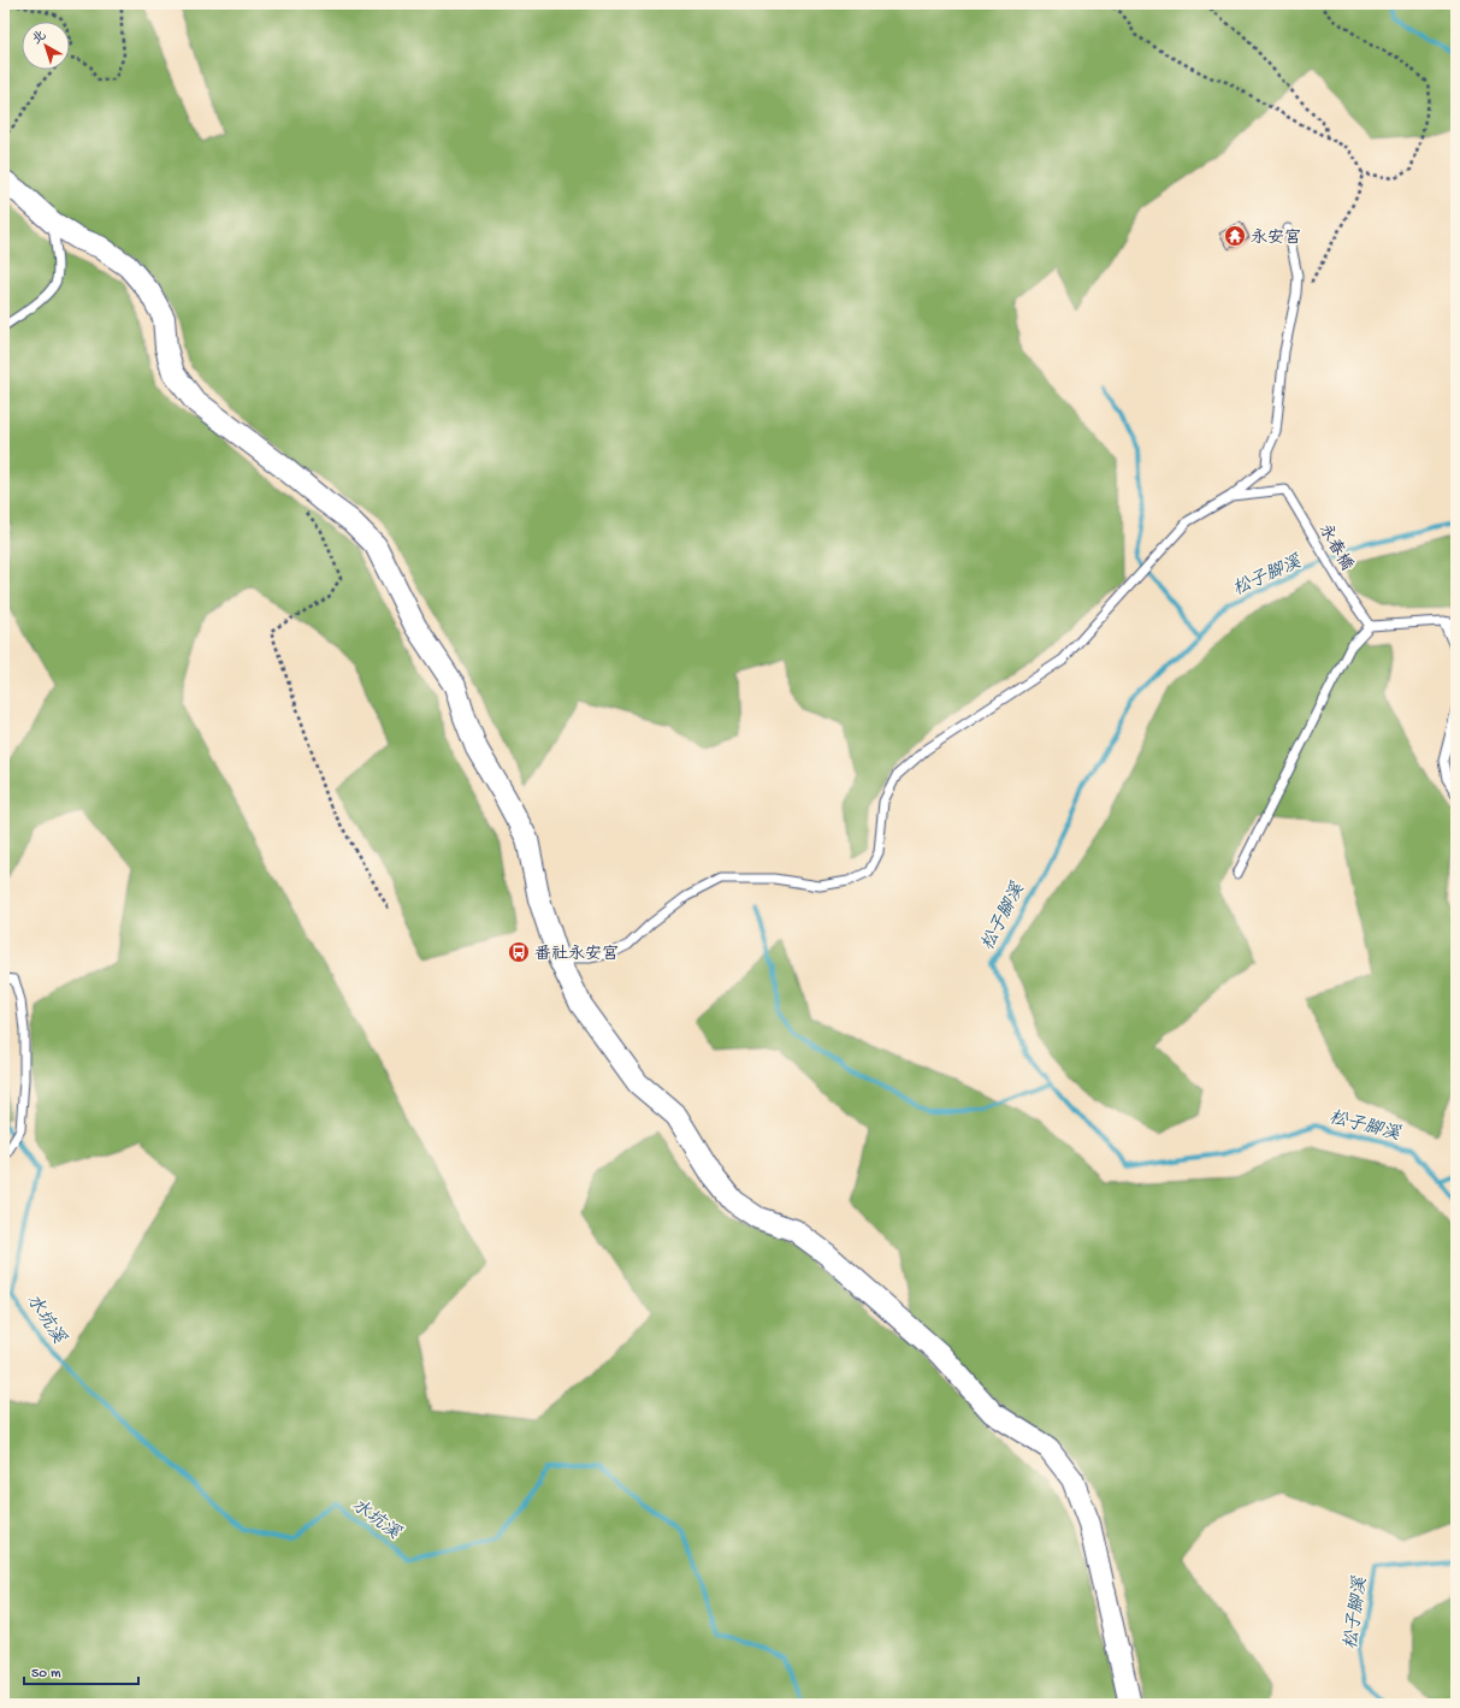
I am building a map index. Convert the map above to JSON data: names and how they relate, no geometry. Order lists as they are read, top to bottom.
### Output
{
  "streets": {
    "lane": ["永春橋"]
  },
  "water": ["松子腳溪", "水坑溪"],
  "places": {
    "temple": ["永安宮"],
    "bus stop": ["番社永安宮"]
  },
  "scale_bar": "50 m",
  "north": "top left"
}
